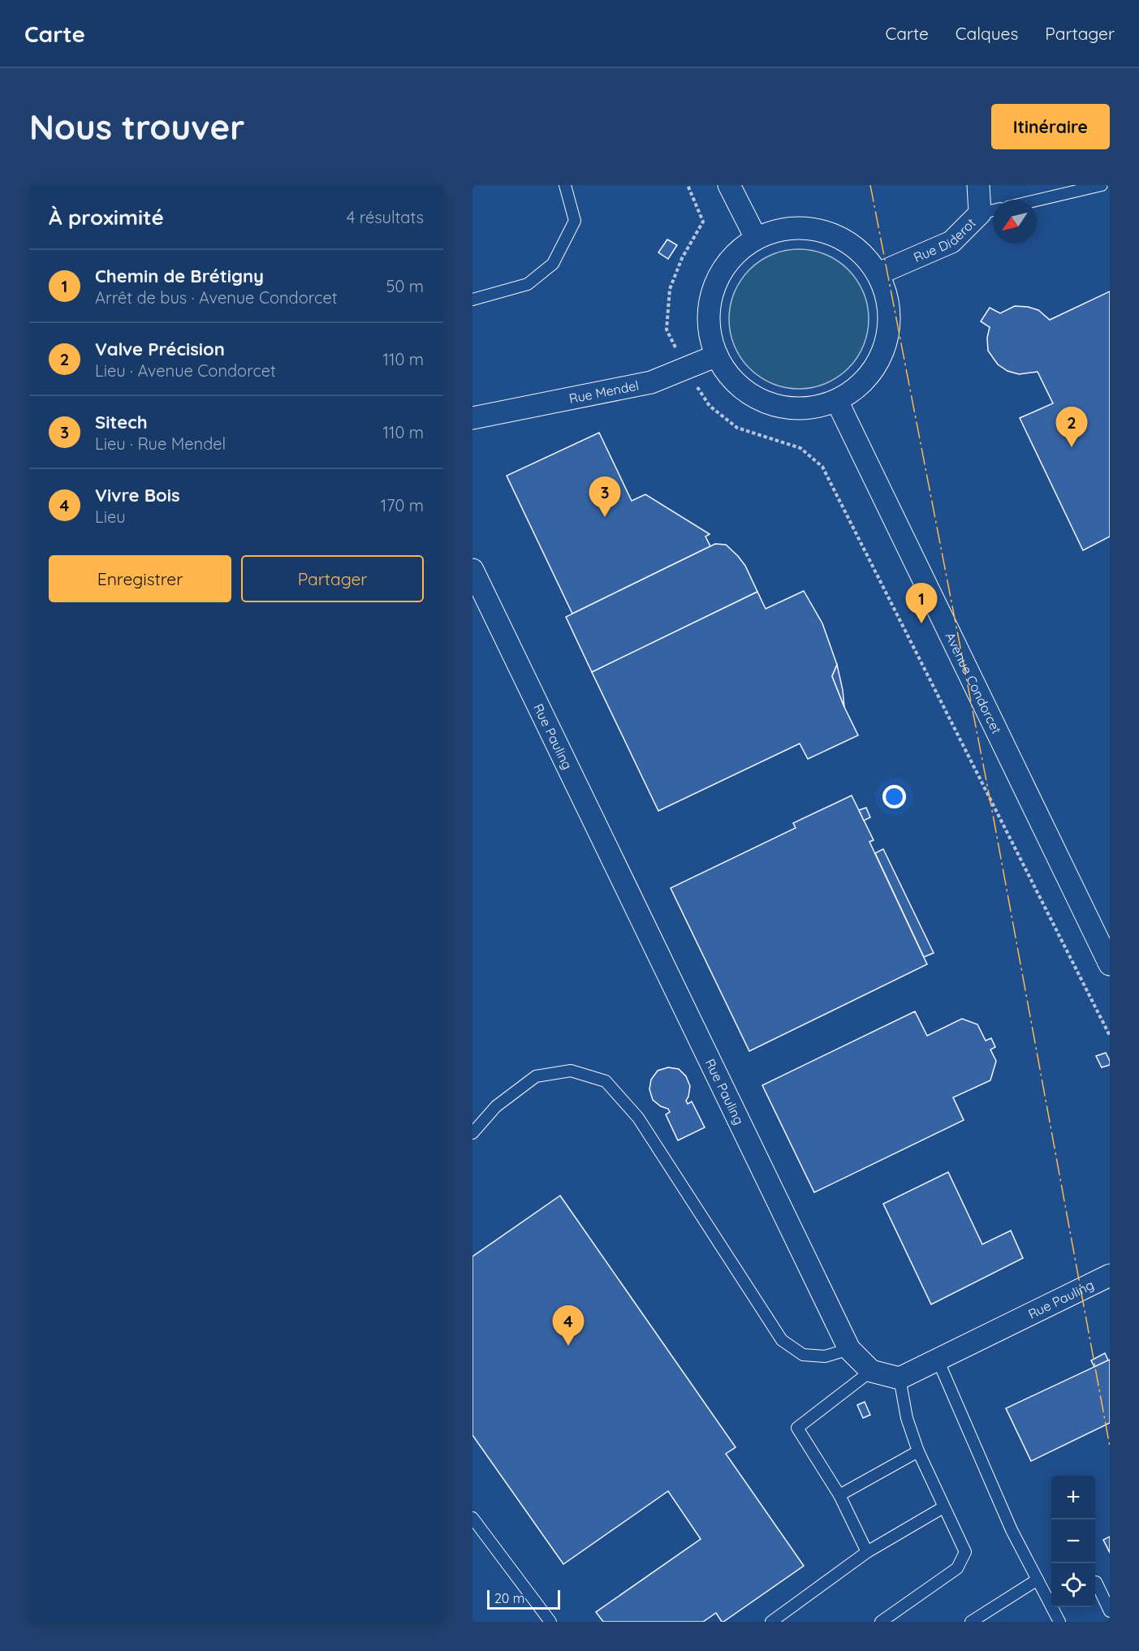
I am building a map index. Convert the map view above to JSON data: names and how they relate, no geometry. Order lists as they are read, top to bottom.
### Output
{
  "streets": {
    "street": [
      "Rue Diderot",
      "Rue Mendel",
      "Avenue Condorcet",
      "Rue Pauling"
    ]
  },
  "scale_bar": "20 m",
  "north": "bottom left",
  "page": {
    "header": "Carte",
    "nav": ["Carte", "Calques", "Partager"],
    "buttons": [
      "Itinéraire",
      ["Enregistrer", "Partager"]
    ],
    "title": "Nous trouver",
    "heading": ["À proximité", "4 résultats"],
    "list": [
      {
        "mark": "1",
        "name": "Chemin de Brétigny",
        "note": "Arrêt de bus · Avenue Condorcet",
        "value": "50 m"
      },
      {
        "mark": "2",
        "name": "Valve Précision",
        "note": "Lieu · Avenue Condorcet",
        "value": "110 m"
      },
      {
        "mark": "3",
        "name": "Sitech",
        "note": "Lieu · Rue Mendel",
        "value": "110 m"
      },
      {
        "mark": "4",
        "name": "Vivre Bois",
        "note": "Lieu",
        "value": "170 m"
      }
    ],
    "pins": [
      "2",
      "3",
      "1",
      "4"
    ],
    "map_buttons": ["+", "−"],
    "scale": "20 m"
  }
}
